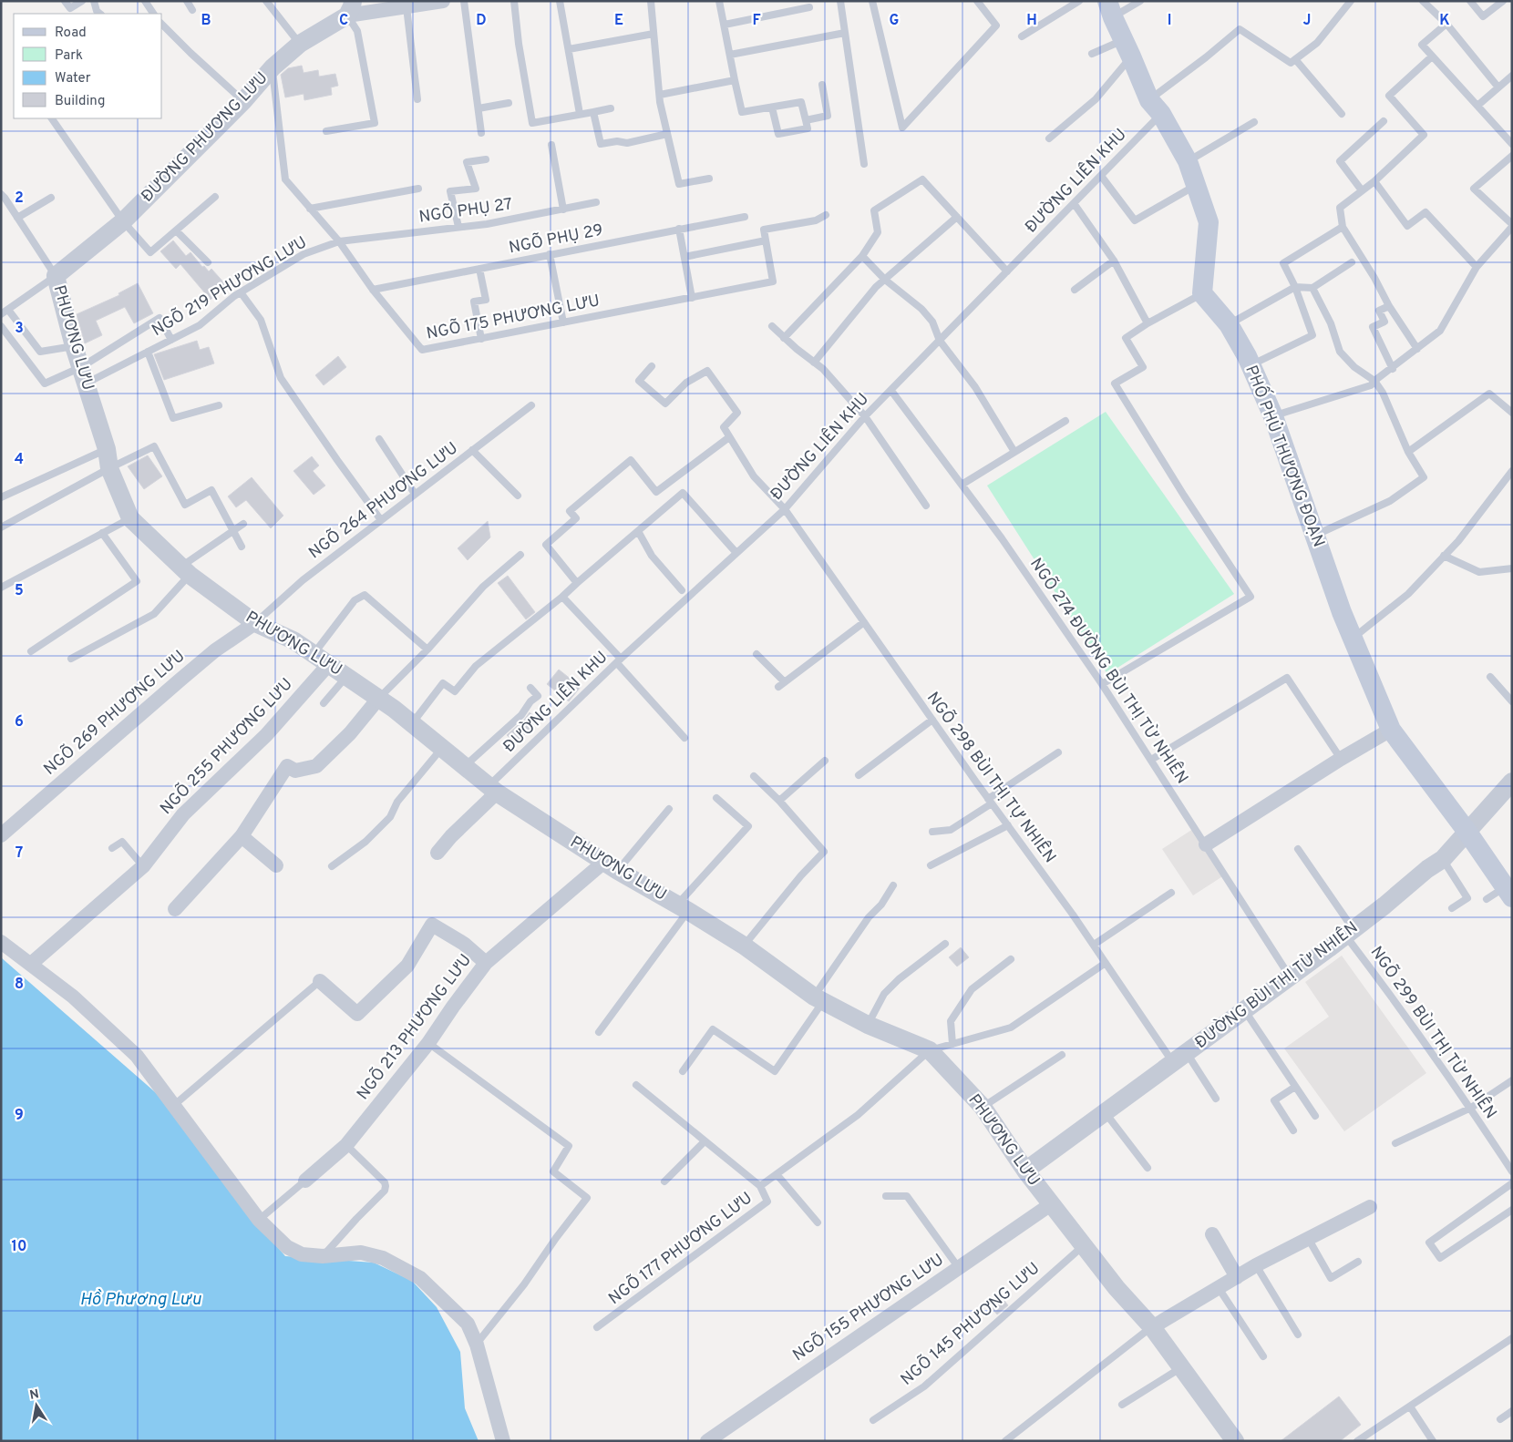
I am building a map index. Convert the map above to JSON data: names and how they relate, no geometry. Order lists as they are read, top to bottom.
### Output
{
  "streets": {
    "main road": ["PHỐ PHỦ THƯỢNG ĐOẠN"],
    "street": [
      "ĐƯỜNG PHƯƠNG LƯU",
      "PHƯƠNG LƯU",
      "NGÕ 269 PHƯƠNG LƯU",
      "NGÕ 255 PHƯƠNG LƯU",
      "ĐƯỜNG BÙI THỊ TỪ NHIÊN",
      "NGÕ 213 PHƯƠNG LƯU",
      "NGÕ 155 PHƯƠNG LƯU"
    ],
    "lane": [
      "ĐƯỜNG LIÊN KHU",
      "NGÕ PHỤ 27",
      "NGÕ PHỤ 29",
      "NGÕ 219 PHƯƠNG LƯU",
      "NGÕ 175 PHƯƠNG LƯU",
      "NGÕ 264 PHƯƠNG LƯU",
      "NGÕ 274 ĐƯỜNG BÙI THỊ TỪ NHIÊN",
      "NGÕ 298 BÙI THỊ TỰ NHIÊN",
      "NGÕ 299 BÙI THỊ TỪ NHIÊN",
      "NGÕ 177 PHƯƠNG LƯU",
      "NGÕ 145 PHƯƠNG LƯU"
    ]
  },
  "crossings": [
    ["ĐƯỜNG PHƯƠNG LƯU", "NGÕ 175 PHƯƠNG LƯU"],
    ["ĐƯỜNG PHƯƠNG LƯU", "PHƯƠNG LƯU"],
    ["ĐƯỜNG LIÊN KHU", "PHƯƠNG LƯU"],
    ["ĐƯỜNG LIÊN KHU", "NGÕ 274 ĐƯỜNG BÙI THỊ TỪ NHIÊN"],
    ["ĐƯỜNG LIÊN KHU", "NGÕ 298 BÙI THỊ TỰ NHIÊN"],
    ["NGÕ PHỤ 27", "NGÕ 219 PHƯƠNG LƯU"],
    ["NGÕ PHỤ 27", "NGÕ 175 PHƯƠNG LƯU"],
    ["NGÕ PHỤ 29", "NGÕ 175 PHƯƠNG LƯU"],
    ["NGÕ 219 PHƯƠNG LƯU", "NGÕ 175 PHƯƠNG LƯU"],
    ["NGÕ 219 PHƯƠNG LƯU", "PHƯƠNG LƯU"],
    ["PHƯƠNG LƯU", "NGÕ 264 PHƯƠNG LƯU"],
    ["PHƯƠNG LƯU", "NGÕ 269 PHƯƠNG LƯU"],
    ["PHƯƠNG LƯU", "NGÕ 255 PHƯƠNG LƯU"],
    ["PHƯƠNG LƯU", "ĐƯỜNG BÙI THỊ TỪ NHIÊN"],
    ["PHƯƠNG LƯU", "NGÕ 213 PHƯƠNG LƯU"],
    ["PHƯƠNG LƯU", "NGÕ 177 PHƯƠNG LƯU"],
    ["PHƯƠNG LƯU", "NGÕ 155 PHƯƠNG LƯU"],
    ["PHƯƠNG LƯU", "NGÕ 145 PHƯƠNG LƯU"],
    ["PHỐ PHỦ THƯỢNG ĐOẠN", "ĐƯỜNG BÙI THỊ TỪ NHIÊN"],
    ["NGÕ 264 PHƯƠNG LƯU", "NGÕ 269 PHƯƠNG LƯU"],
    ["NGÕ 274 ĐƯỜNG BÙI THỊ TỪ NHIÊN", "ĐƯỜNG BÙI THỊ TỪ NHIÊN"],
    ["NGÕ 298 BÙI THỊ TỰ NHIÊN", "ĐƯỜNG BÙI THỊ TỪ NHIÊN"],
    ["ĐƯỜNG BÙI THỊ TỪ NHIÊN", "NGÕ 299 BÙI THỊ TỪ NHIÊN"]
  ],
  "water": ["Hồ Phương Lưu"],
  "legend": [
    "Road",
    "Park",
    "Water",
    "Building"
  ],
  "north": "top",
  "grid": {
    "columns": [
      "B",
      "C",
      "D",
      "E",
      "F",
      "G",
      "H",
      "I",
      "J",
      "K"
    ],
    "rows": [
      "2",
      "3",
      "4",
      "5",
      "6",
      "7",
      "8",
      "9",
      "10"
    ]
  }
}
